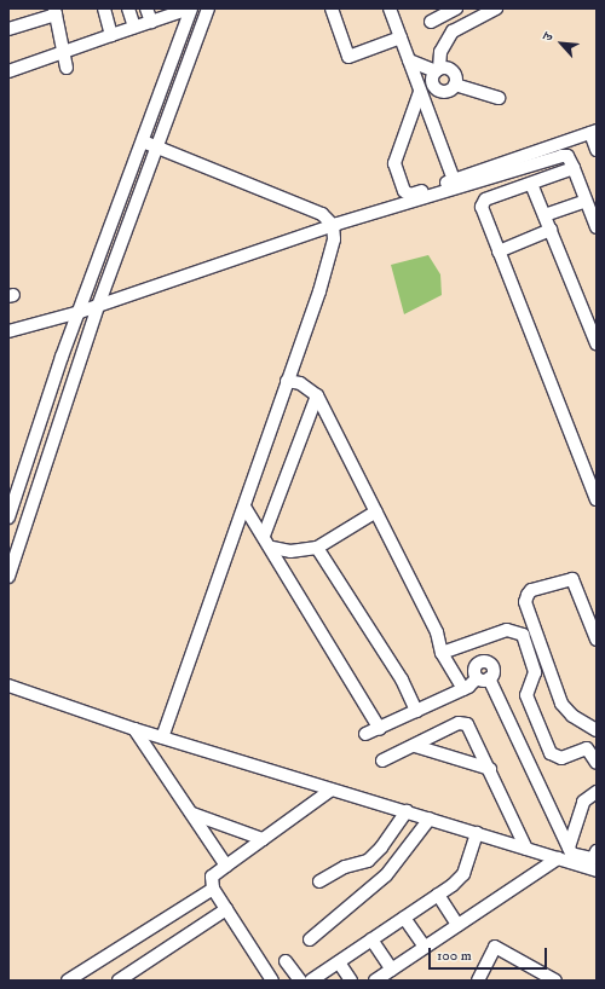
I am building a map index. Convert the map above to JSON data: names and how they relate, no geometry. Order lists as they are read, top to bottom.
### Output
{
  "scale_bar": "100 m",
  "north": "top left"
}
